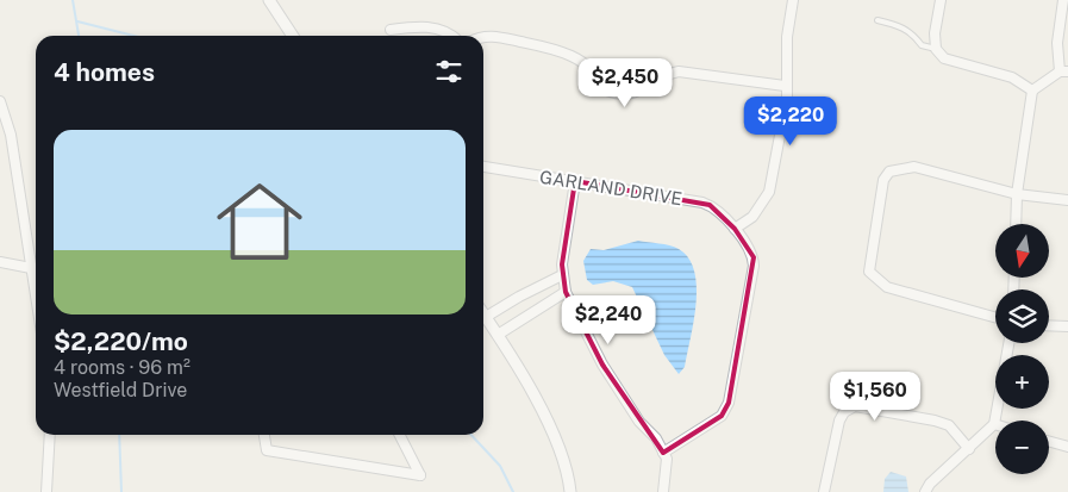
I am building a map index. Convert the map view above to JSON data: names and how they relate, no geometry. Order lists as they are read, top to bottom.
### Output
{
  "streets": {
    "street": ["GARLAND DRIVE"]
  },
  "north": "bottom",
  "page": {
    "heading": "4 homes",
    "price": [
      "$2,450",
      "$2,220",
      "$2,240",
      "$1,560"
    ],
    "list": [
      {
        "name": "$2,220/mo",
        "note": "4 rooms · 96 m² · Westfield Drive"
      }
    ],
    "map_buttons": ["+", "−"]
  }
}
